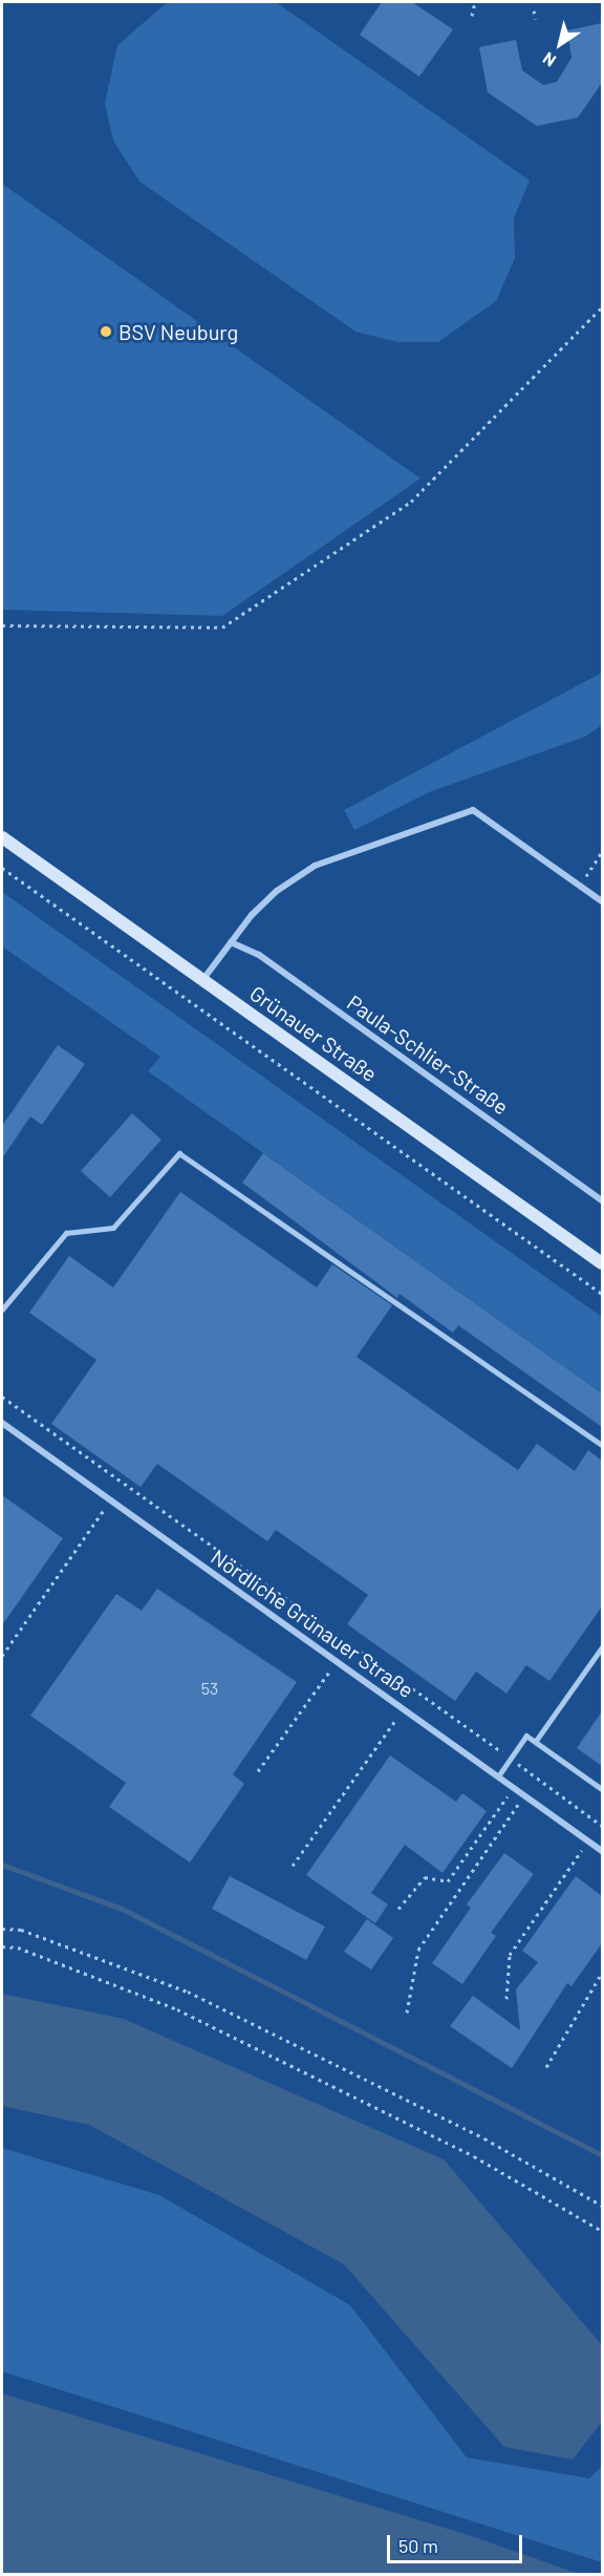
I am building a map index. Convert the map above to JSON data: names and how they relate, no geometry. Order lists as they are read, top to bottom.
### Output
{
  "streets": {
    "street": ["Grünauer Straße", "Paula-Schlier-Straße", "Nördliche Grünauer Straße"]
  },
  "places": ["BSV Neuburg"],
  "house_numbers": ["53"],
  "scale_bar": "50 m",
  "north": "bottom left"
}
